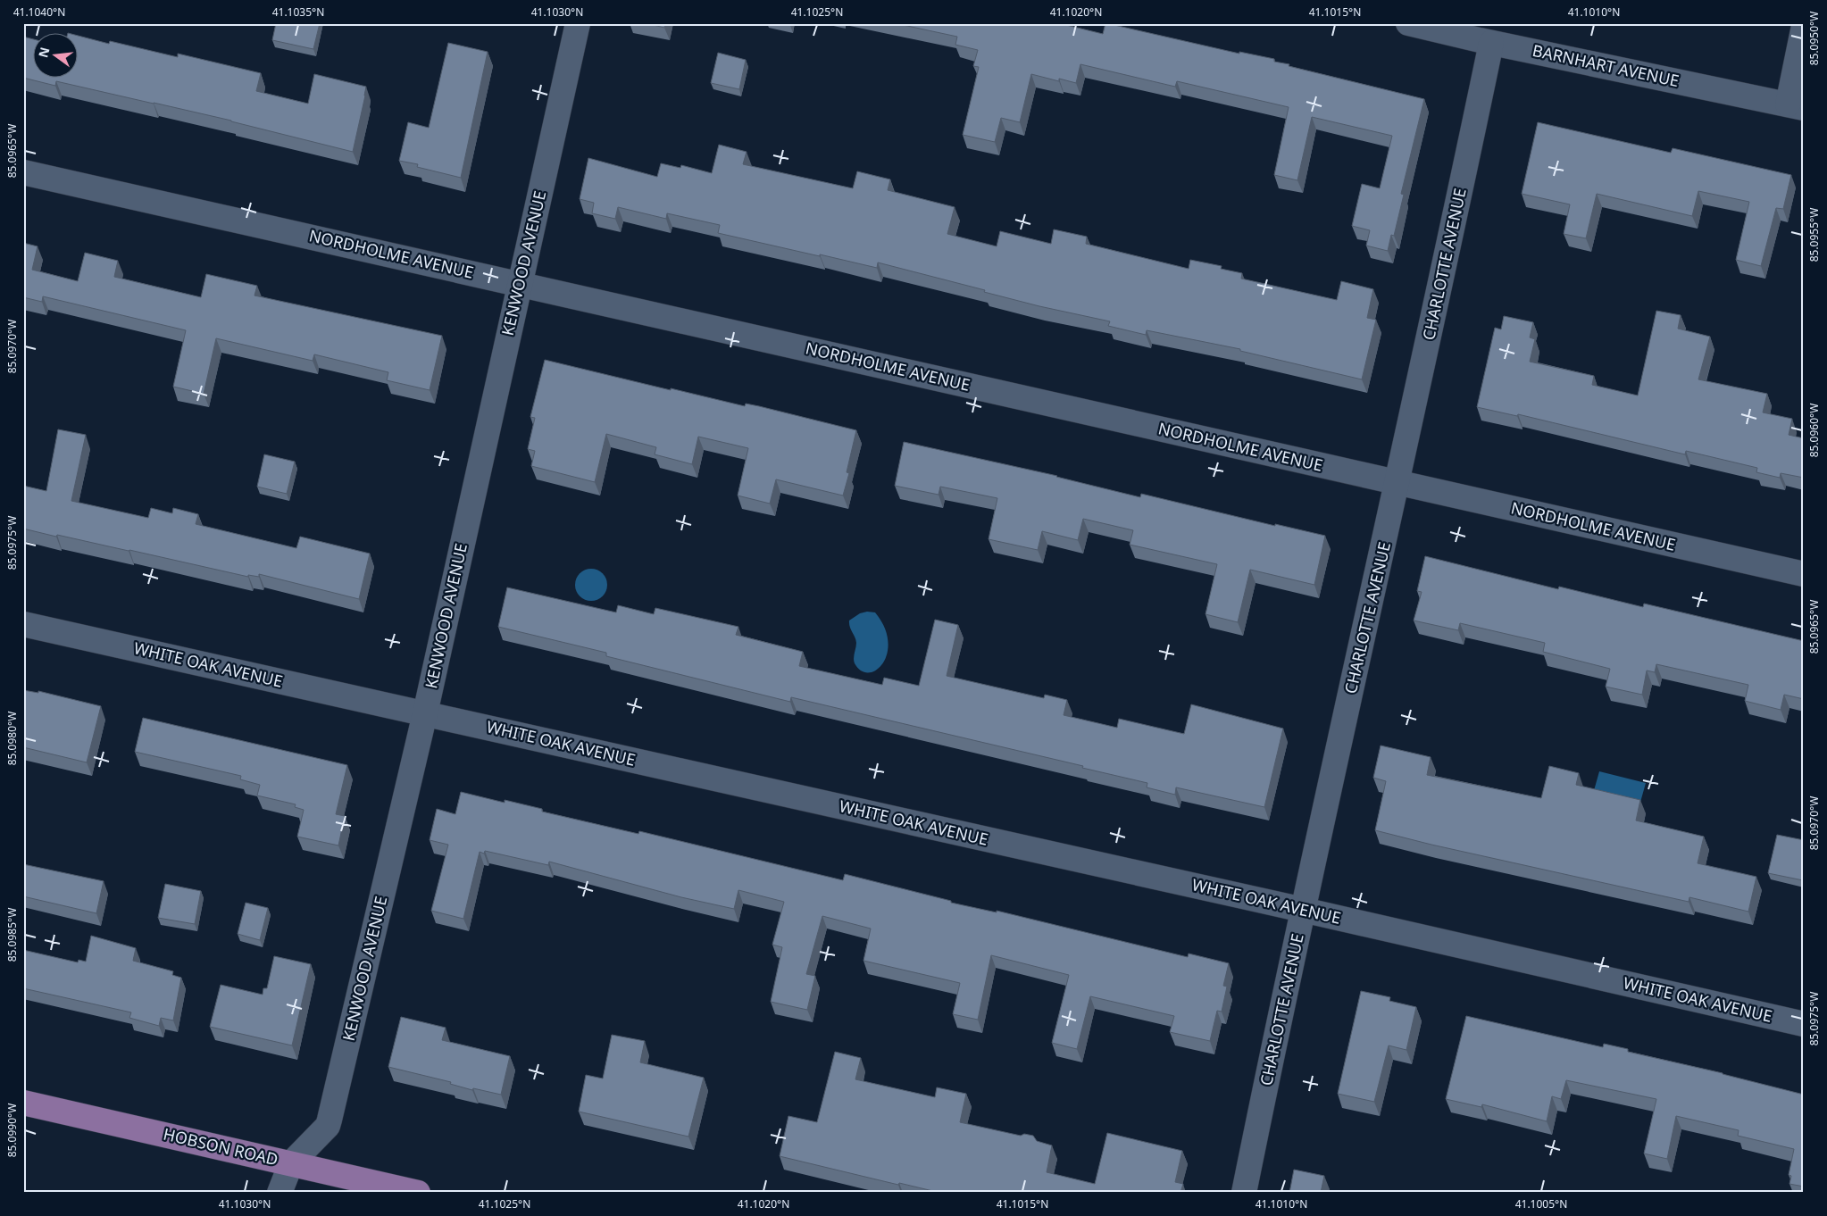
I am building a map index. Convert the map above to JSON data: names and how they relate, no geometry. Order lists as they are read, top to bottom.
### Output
{
  "streets": {
    "main road": ["HOBSON ROAD"],
    "street": [
      "BARNHART AVENUE",
      "NORDHOLME AVENUE",
      "KENWOOD AVENUE",
      "CHARLOTTE AVENUE",
      "WHITE OAK AVENUE"
    ]
  },
  "crossings": [
    ["BARNHART AVENUE", "CHARLOTTE AVENUE"],
    ["NORDHOLME AVENUE", "KENWOOD AVENUE"],
    ["NORDHOLME AVENUE", "CHARLOTTE AVENUE"],
    ["KENWOOD AVENUE", "WHITE OAK AVENUE"],
    ["KENWOOD AVENUE", "HOBSON ROAD"],
    ["CHARLOTTE AVENUE", "WHITE OAK AVENUE"]
  ],
  "north": "left",
  "coordinates": [
    "41.1040°N",
    "41.1035°N",
    "41.1030°N",
    "41.1025°N",
    "41.1020°N",
    "41.1015°N",
    "41.1010°N",
    "85.0950°W",
    "85.0965°W",
    "85.0955°W",
    "85.0970°W",
    "85.0960°W",
    "85.0975°W",
    "85.0980°W",
    "85.0985°W",
    "85.0990°W",
    "41.1005°N"
  ]
}
